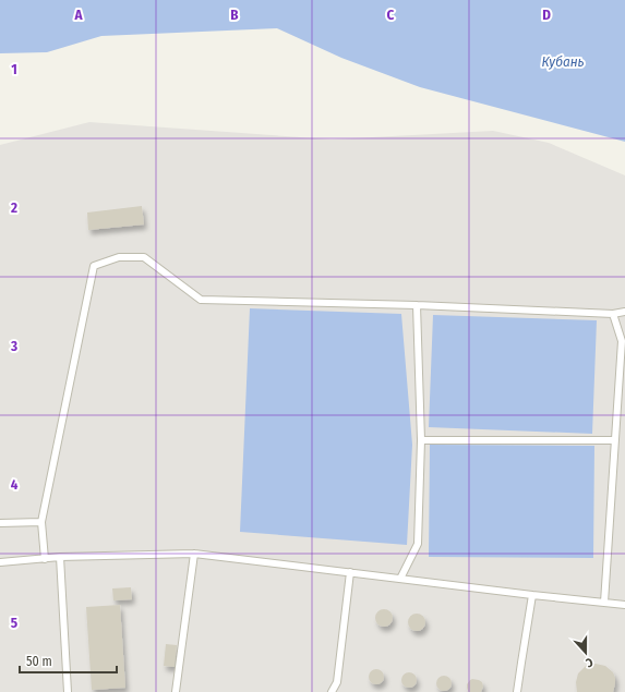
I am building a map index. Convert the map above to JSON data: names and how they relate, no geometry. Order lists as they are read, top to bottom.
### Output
{
  "water": ["Кубань"],
  "scale_bar": "50 m",
  "north": "bottom",
  "grid": {
    "columns": [
      "A",
      "B",
      "C",
      "D"
    ],
    "rows": [
      "1",
      "2",
      "3",
      "4",
      "5"
    ]
  }
}
